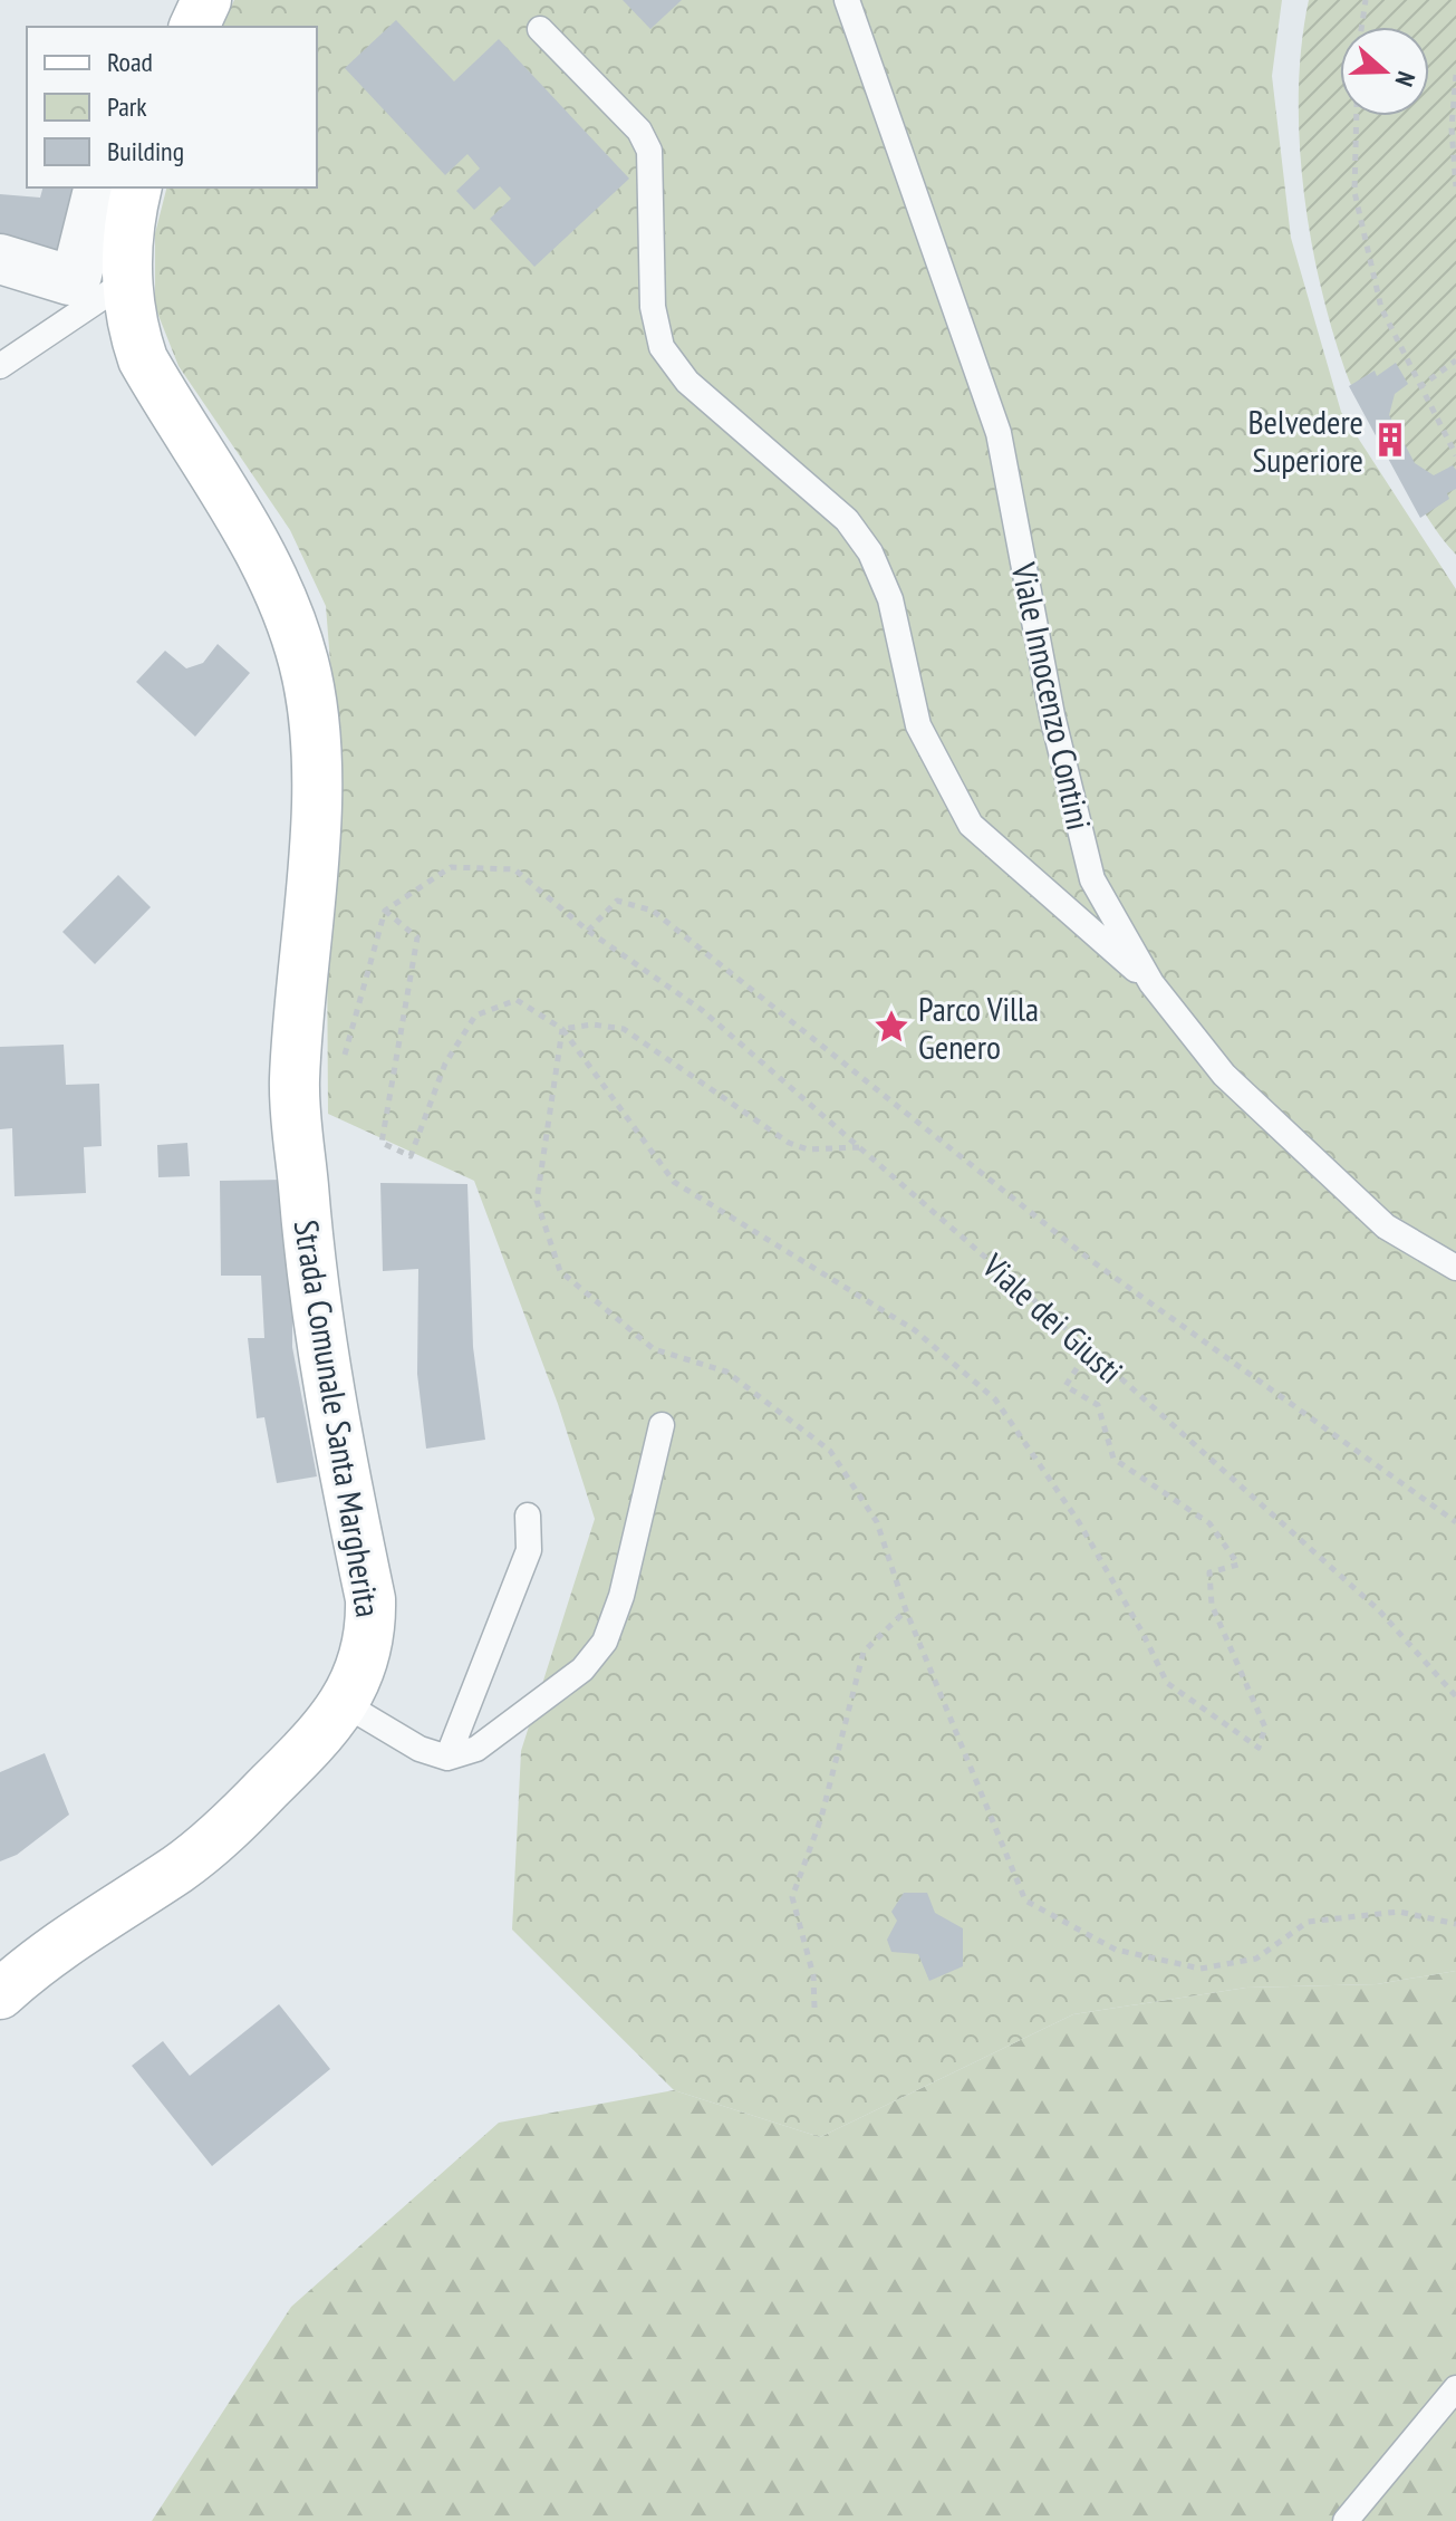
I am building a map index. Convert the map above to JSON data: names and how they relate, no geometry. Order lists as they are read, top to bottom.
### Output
{
  "streets": {
    "street": ["Strada Comunale Santa Margherita"],
    "lane": ["Viale Innocenzo Contini"],
    "path": ["Viale dei Giusti"]
  },
  "places": {
    "building": ["Belvedere Superiore"],
    "place": ["Parco Villa Genero"]
  },
  "legend": ["Road", "Park", "Building"],
  "north": "right"
}
